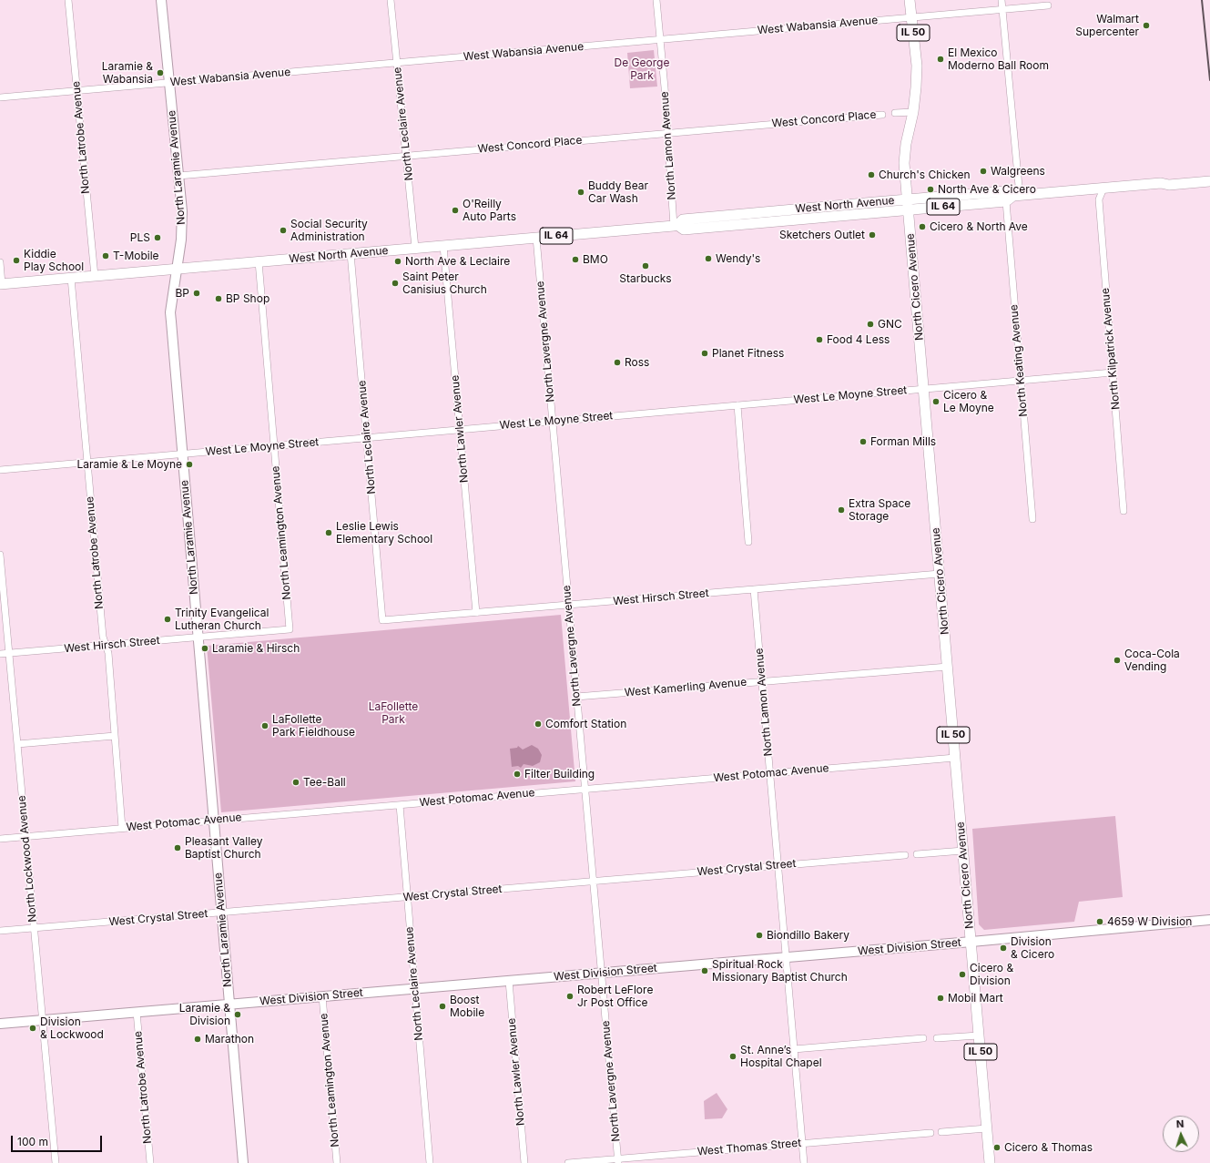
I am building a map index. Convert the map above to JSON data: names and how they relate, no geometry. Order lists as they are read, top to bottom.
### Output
{
  "streets": {
    "main road": [
      "IL 50",
      "North Laramie Avenue",
      "West North Avenue",
      "IL 64",
      "North Cicero Avenue",
      "West Division Street"
    ],
    "street": [
      "West Wabansia Avenue",
      "West Concord Place",
      "North Leclaire Avenue",
      "North Latrobe Avenue",
      "North Lamon Avenue",
      "North Lavergne Avenue",
      "North Kilpatrick Avenue",
      "North Keating Avenue",
      "West Le Moyne Street",
      "North Lawler Avenue",
      "North Leamington Avenue",
      "West Hirsch Street",
      "West Kamerling Avenue",
      "West Potomac Avenue",
      "North Lockwood Avenue",
      "West Crystal Street",
      "West Thomas Street"
    ]
  },
  "crossings": [
    ["West Wabansia Avenue", "North Leclaire Avenue"],
    ["West Wabansia Avenue", "North Latrobe Avenue"],
    ["West Wabansia Avenue", "North Lamon Avenue"],
    ["West Wabansia Avenue", "North Laramie Avenue"],
    ["West Wabansia Avenue", "North Cicero Avenue"],
    ["West Wabansia Avenue", "North Keating Avenue"],
    ["West Concord Place", "North Leclaire Avenue"],
    ["West Concord Place", "North Lamon Avenue"],
    ["West Concord Place", "North Laramie Avenue"],
    ["North Leclaire Avenue", "West North Avenue"],
    ["North Leclaire Avenue", "West Le Moyne Street"],
    ["North Leclaire Avenue", "West Hirsch Street"],
    ["North Leclaire Avenue", "West Potomac Avenue"],
    ["North Leclaire Avenue", "West Crystal Street"],
    ["North Leclaire Avenue", "West Division Street"],
    ["North Latrobe Avenue", "West North Avenue"],
    ["North Latrobe Avenue", "West Le Moyne Street"],
    ["North Latrobe Avenue", "West Hirsch Street"],
    ["North Latrobe Avenue", "West Potomac Avenue"],
    ["North Latrobe Avenue", "West Division Street"],
    ["North Lamon Avenue", "West North Avenue"],
    ["North Lamon Avenue", "West Hirsch Street"],
    ["North Lamon Avenue", "West Kamerling Avenue"],
    ["North Lamon Avenue", "West Potomac Avenue"],
    ["North Lamon Avenue", "West Crystal Street"],
    ["North Lamon Avenue", "West Division Street"],
    ["North Lamon Avenue", "West Thomas Street"],
    ["North Laramie Avenue", "West North Avenue"],
    ["North Laramie Avenue", "West Le Moyne Street"],
    ["North Laramie Avenue", "West Hirsch Street"],
    ["North Laramie Avenue", "West Potomac Avenue"],
    ["North Laramie Avenue", "West Crystal Street"],
    ["North Laramie Avenue", "West Division Street"],
    ["West North Avenue", "North Cicero Avenue"],
    ["West North Avenue", "North Lavergne Avenue"],
    ["West North Avenue", "North Kilpatrick Avenue"],
    ["West North Avenue", "North Keating Avenue"],
    ["West North Avenue", "North Lawler Avenue"],
    ["West North Avenue", "North Leamington Avenue"],
    ["North Cicero Avenue", "West Le Moyne Street"],
    ["North Cicero Avenue", "West Hirsch Street"],
    ["North Cicero Avenue", "West Kamerling Avenue"],
    ["North Cicero Avenue", "West Potomac Avenue"],
    ["North Cicero Avenue", "West Division Street"],
    ["North Lavergne Avenue", "West Le Moyne Street"],
    ["North Lavergne Avenue", "West Hirsch Street"],
    ["North Lavergne Avenue", "West Kamerling Avenue"],
    ["North Lavergne Avenue", "West Potomac Avenue"],
    ["North Lavergne Avenue", "West Crystal Street"],
    ["North Lavergne Avenue", "West Division Street"],
    ["North Lavergne Avenue", "West Thomas Street"],
    ["North Kilpatrick Avenue", "West Le Moyne Street"],
    ["North Keating Avenue", "West Le Moyne Street"],
    ["West Le Moyne Street", "North Lawler Avenue"],
    ["West Le Moyne Street", "North Leamington Avenue"],
    ["North Lawler Avenue", "West Hirsch Street"],
    ["North Lawler Avenue", "West Division Street"],
    ["North Leamington Avenue", "West Hirsch Street"],
    ["North Leamington Avenue", "West Division Street"],
    ["West Hirsch Street", "North Lockwood Avenue"],
    ["West Potomac Avenue", "North Lockwood Avenue"],
    ["North Lockwood Avenue", "West Crystal Street"],
    ["North Lockwood Avenue", "West Division Street"]
  ],
  "parks": ["De George Park", "LaFollette Park"],
  "places": [
    "Walmart Supercenter",
    "El Mexico Moderno Ball Room",
    "Laramie & Wabansia",
    "Walgreens",
    "Church's Chicken",
    "North Ave & Cicero",
    "Buddy Bear Car Wash",
    "O'Reilly Auto Parts",
    "Cicero & North Ave",
    "Social Security Administration",
    "Sketchers Outlet",
    "PLS",
    "T-Mobile",
    "Wendy's",
    "BMO",
    "Kiddie Play School",
    "North Ave & Leclaire",
    "Starbucks",
    "Saint Peter Canisius Church",
    "BP",
    "BP Shop",
    "GNC",
    "Food 4 Less",
    "Planet Fitness",
    "Ross",
    "Cicero & Le Moyne",
    "Forman Mills",
    "Laramie & Le Moyne",
    "Extra Space Storage",
    "Leslie Lewis Elementary School",
    "Trinity Evangelical Lutheran Church",
    "Laramie & Hirsch",
    "Coca-Cola Vending",
    "Comfort Station",
    "LaFollette Park Fieldhouse",
    "Filter Building",
    "Tee-Ball",
    "Pleasant Valley Baptist Church",
    "4659 W Division",
    "Biondillo Bakery",
    "Division & Cicero",
    "Spiritual Rock Missionary Baptist Church",
    "Cicero & Division",
    "Robert LeFlore Jr Post Office",
    "Mobil Mart",
    "Boost Mobile",
    "Laramie & Division",
    "Division & Lockwood",
    "Marathon",
    "St. Anne’s Hospital Chapel",
    "Cicero & Thomas"
  ],
  "scale_bar": "100 m",
  "north": "top"
}
